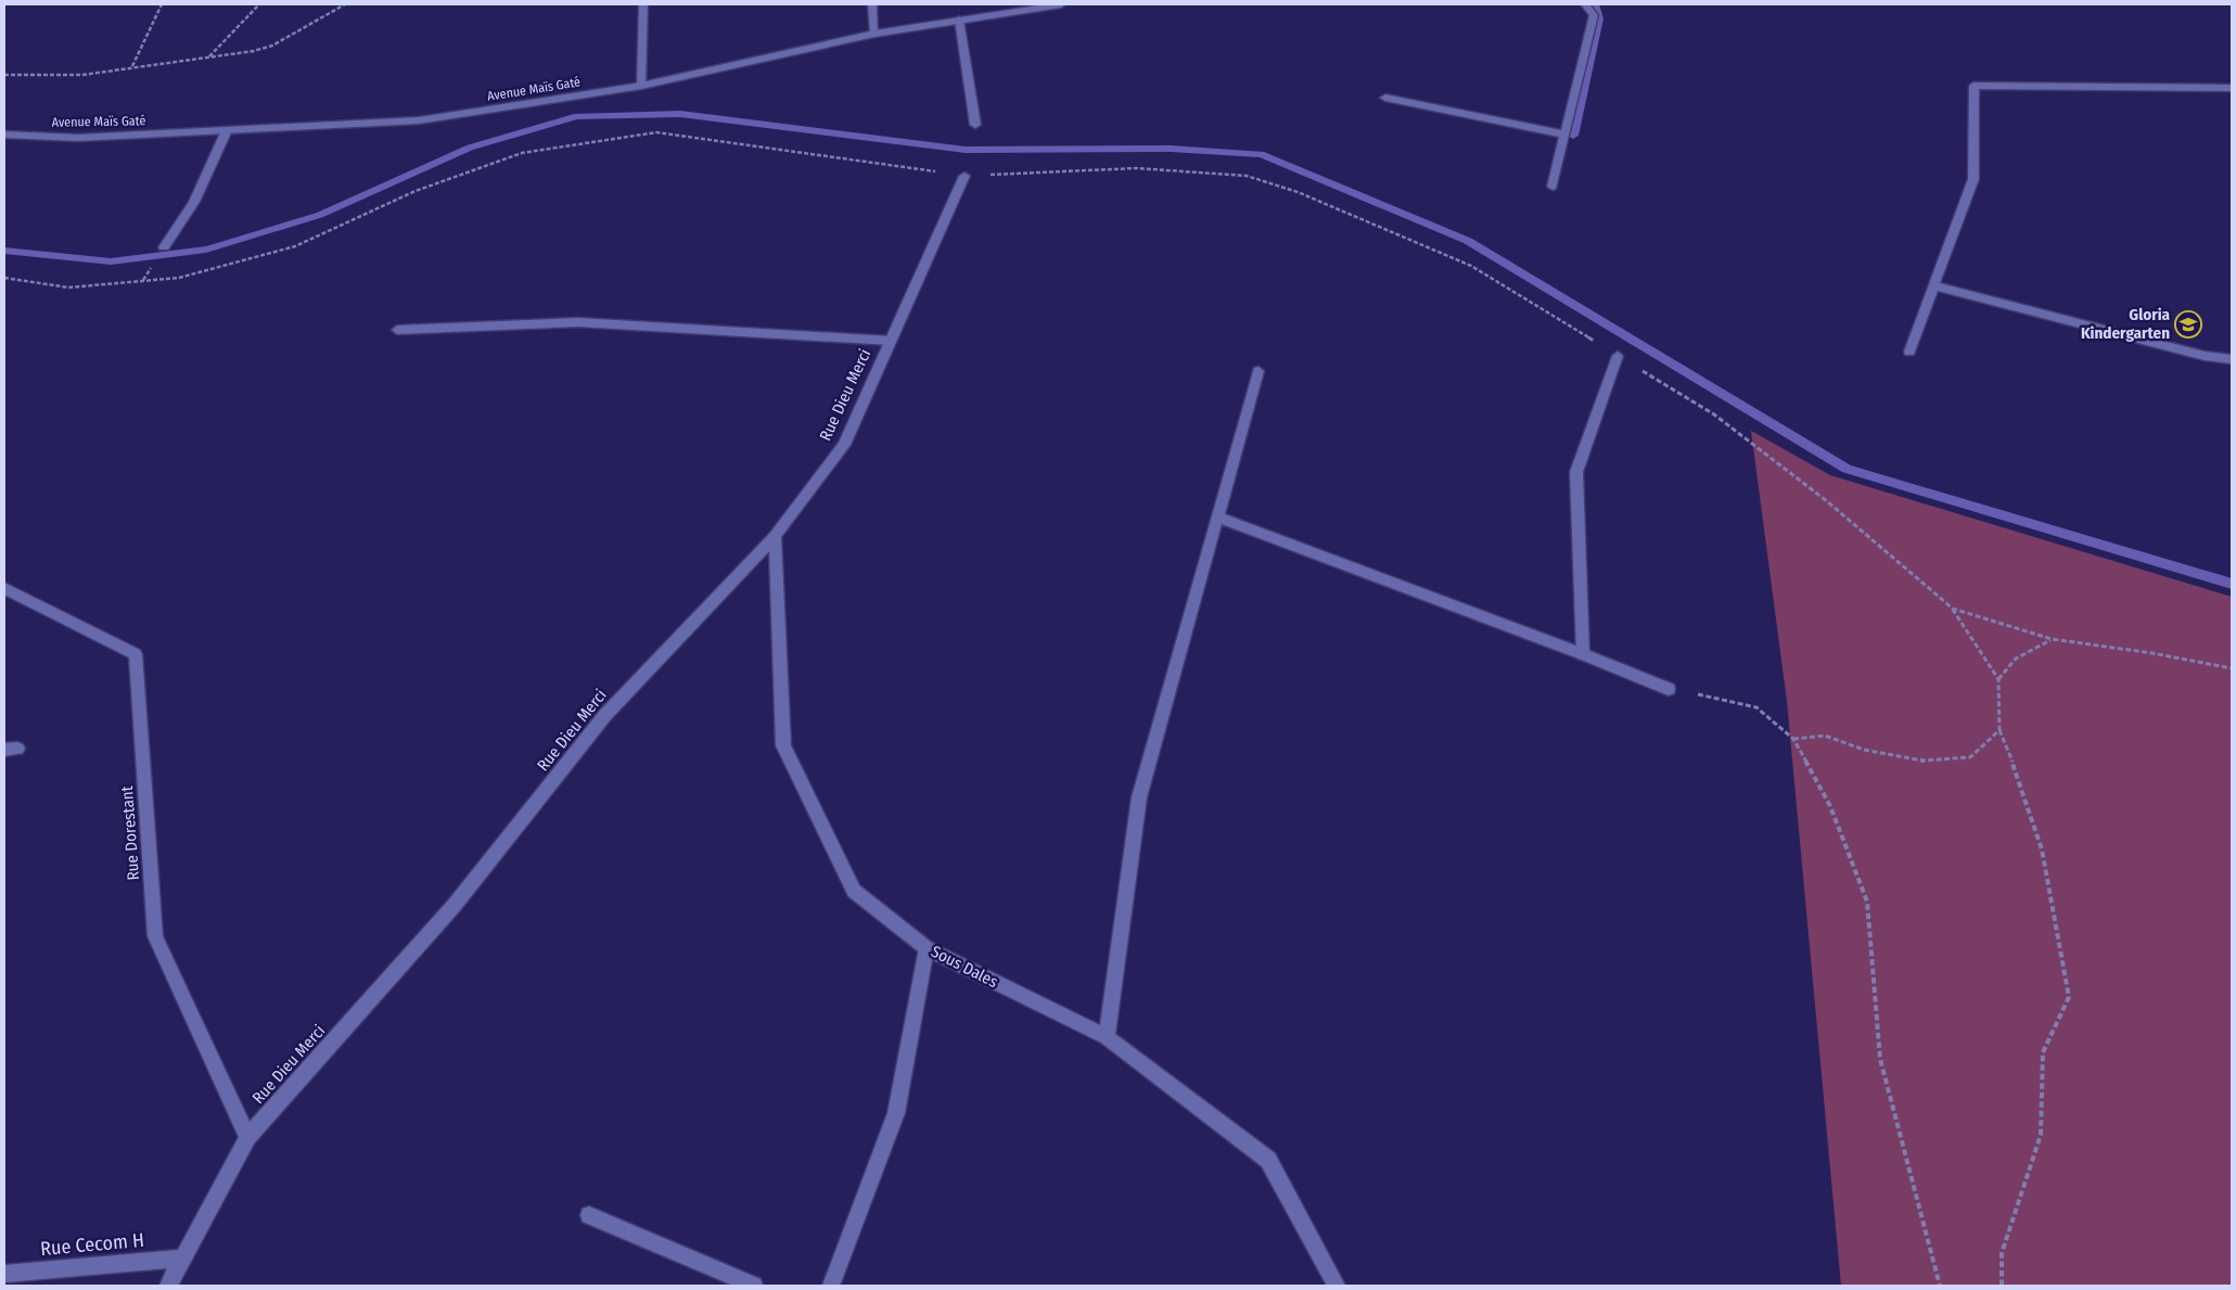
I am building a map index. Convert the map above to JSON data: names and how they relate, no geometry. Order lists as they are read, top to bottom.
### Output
{
  "streets": {
    "street": [
      "Avenue Maïs Gaté",
      "Rue Dieu Merci",
      "Rue Dorestant",
      "Sous Dales",
      "Rue Cecom H"
    ]
  },
  "crossings": [
    ["Rue Dieu Merci", "Rue Dorestant"],
    ["Rue Dieu Merci", "Sous Dales"],
    ["Rue Dieu Merci", "Rue Cecom H"]
  ],
  "places": {
    "school or university": ["Gloria Kindergarten"]
  }
}
